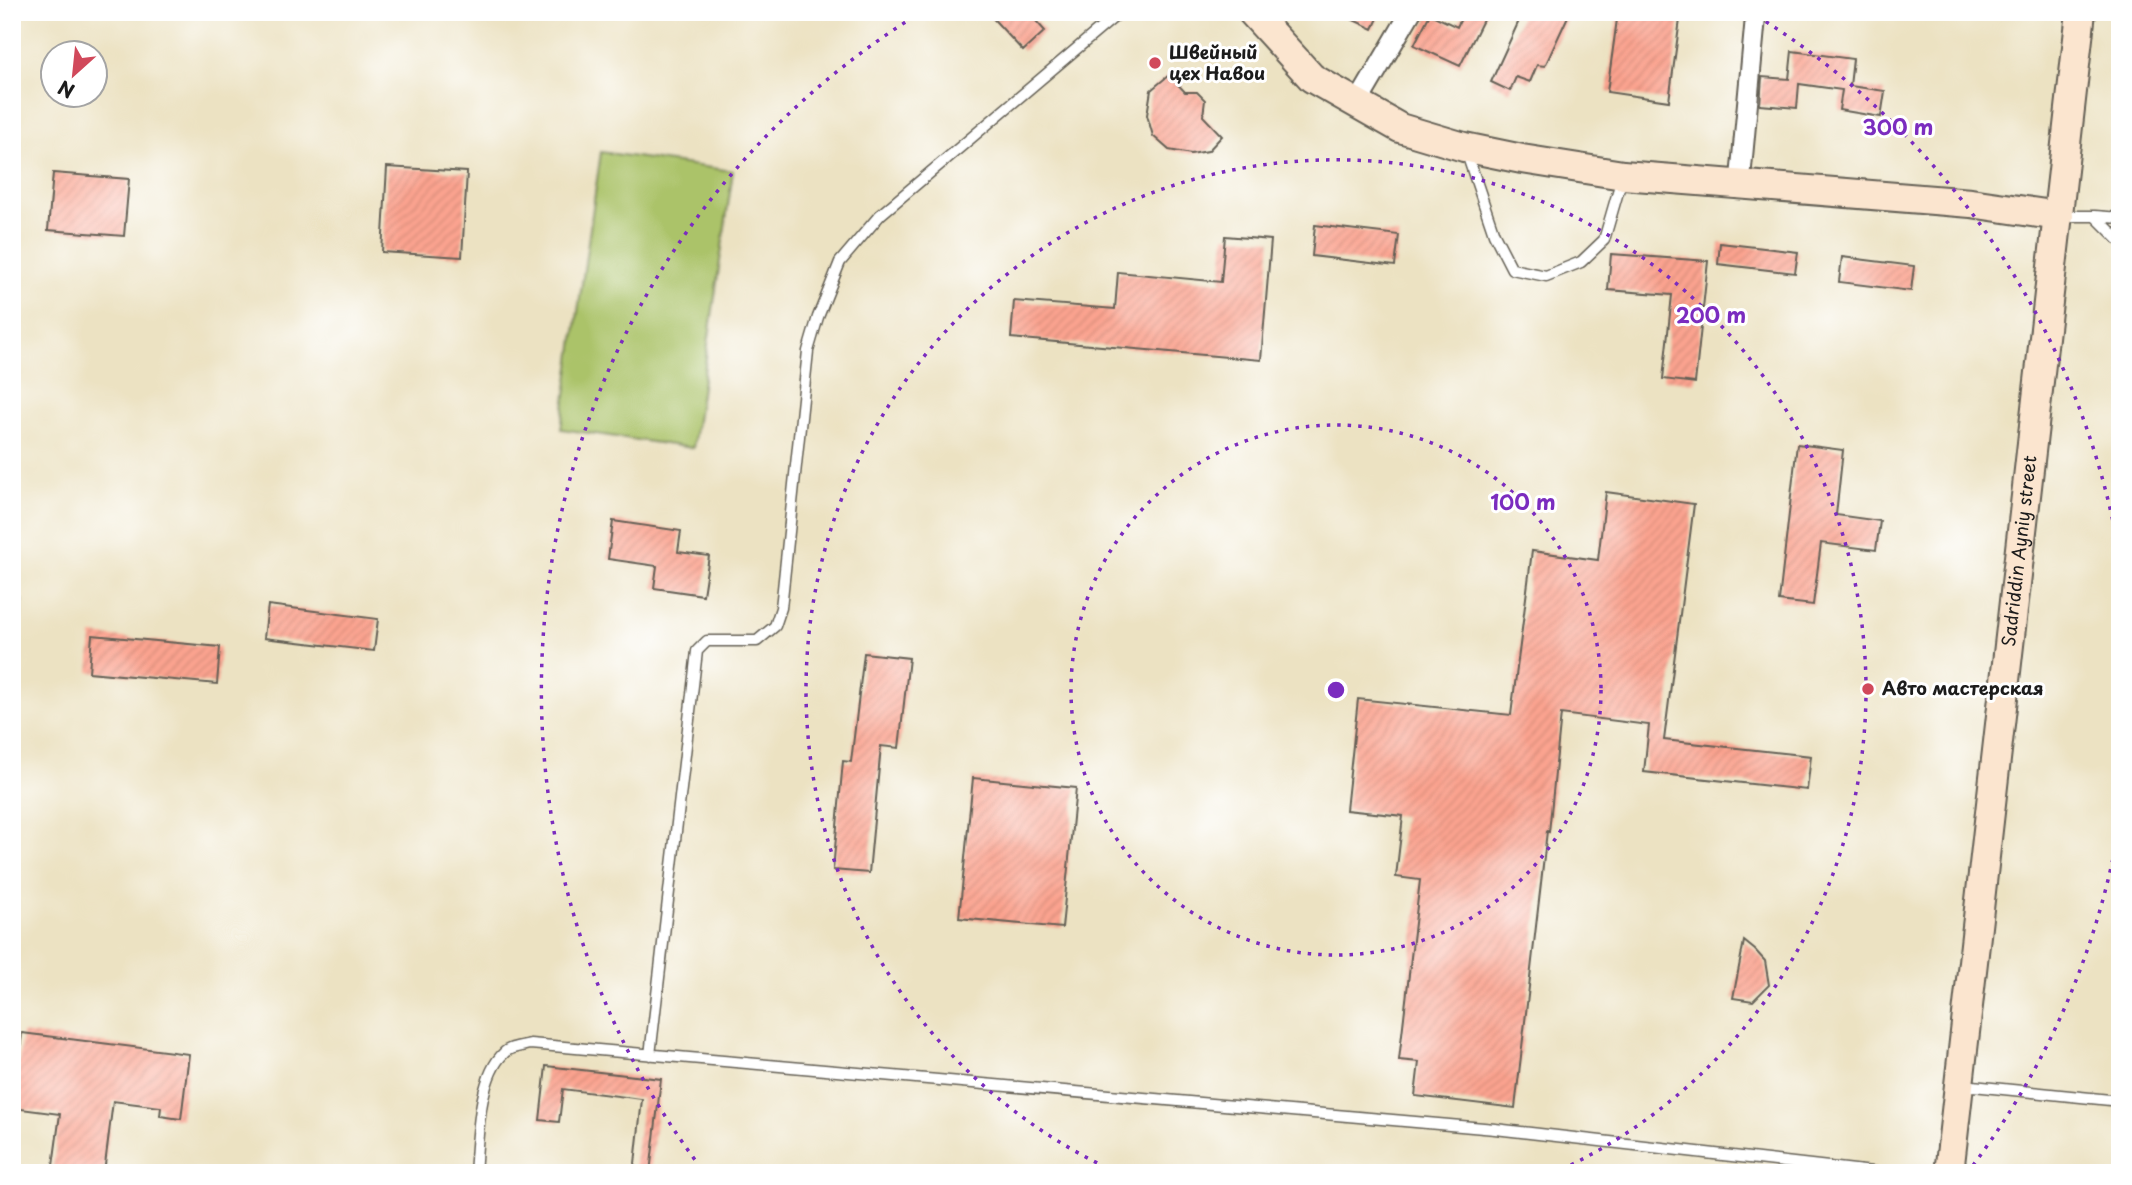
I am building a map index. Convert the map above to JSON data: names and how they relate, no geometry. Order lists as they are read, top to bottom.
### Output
{
  "streets": {
    "street": ["Sadriddin Ayniy street"]
  },
  "places": ["Швейный цех Навои", "Авто мастерская"],
  "north": "bottom left",
  "rings": ["300 m", "200 m", "100 m"]
}
